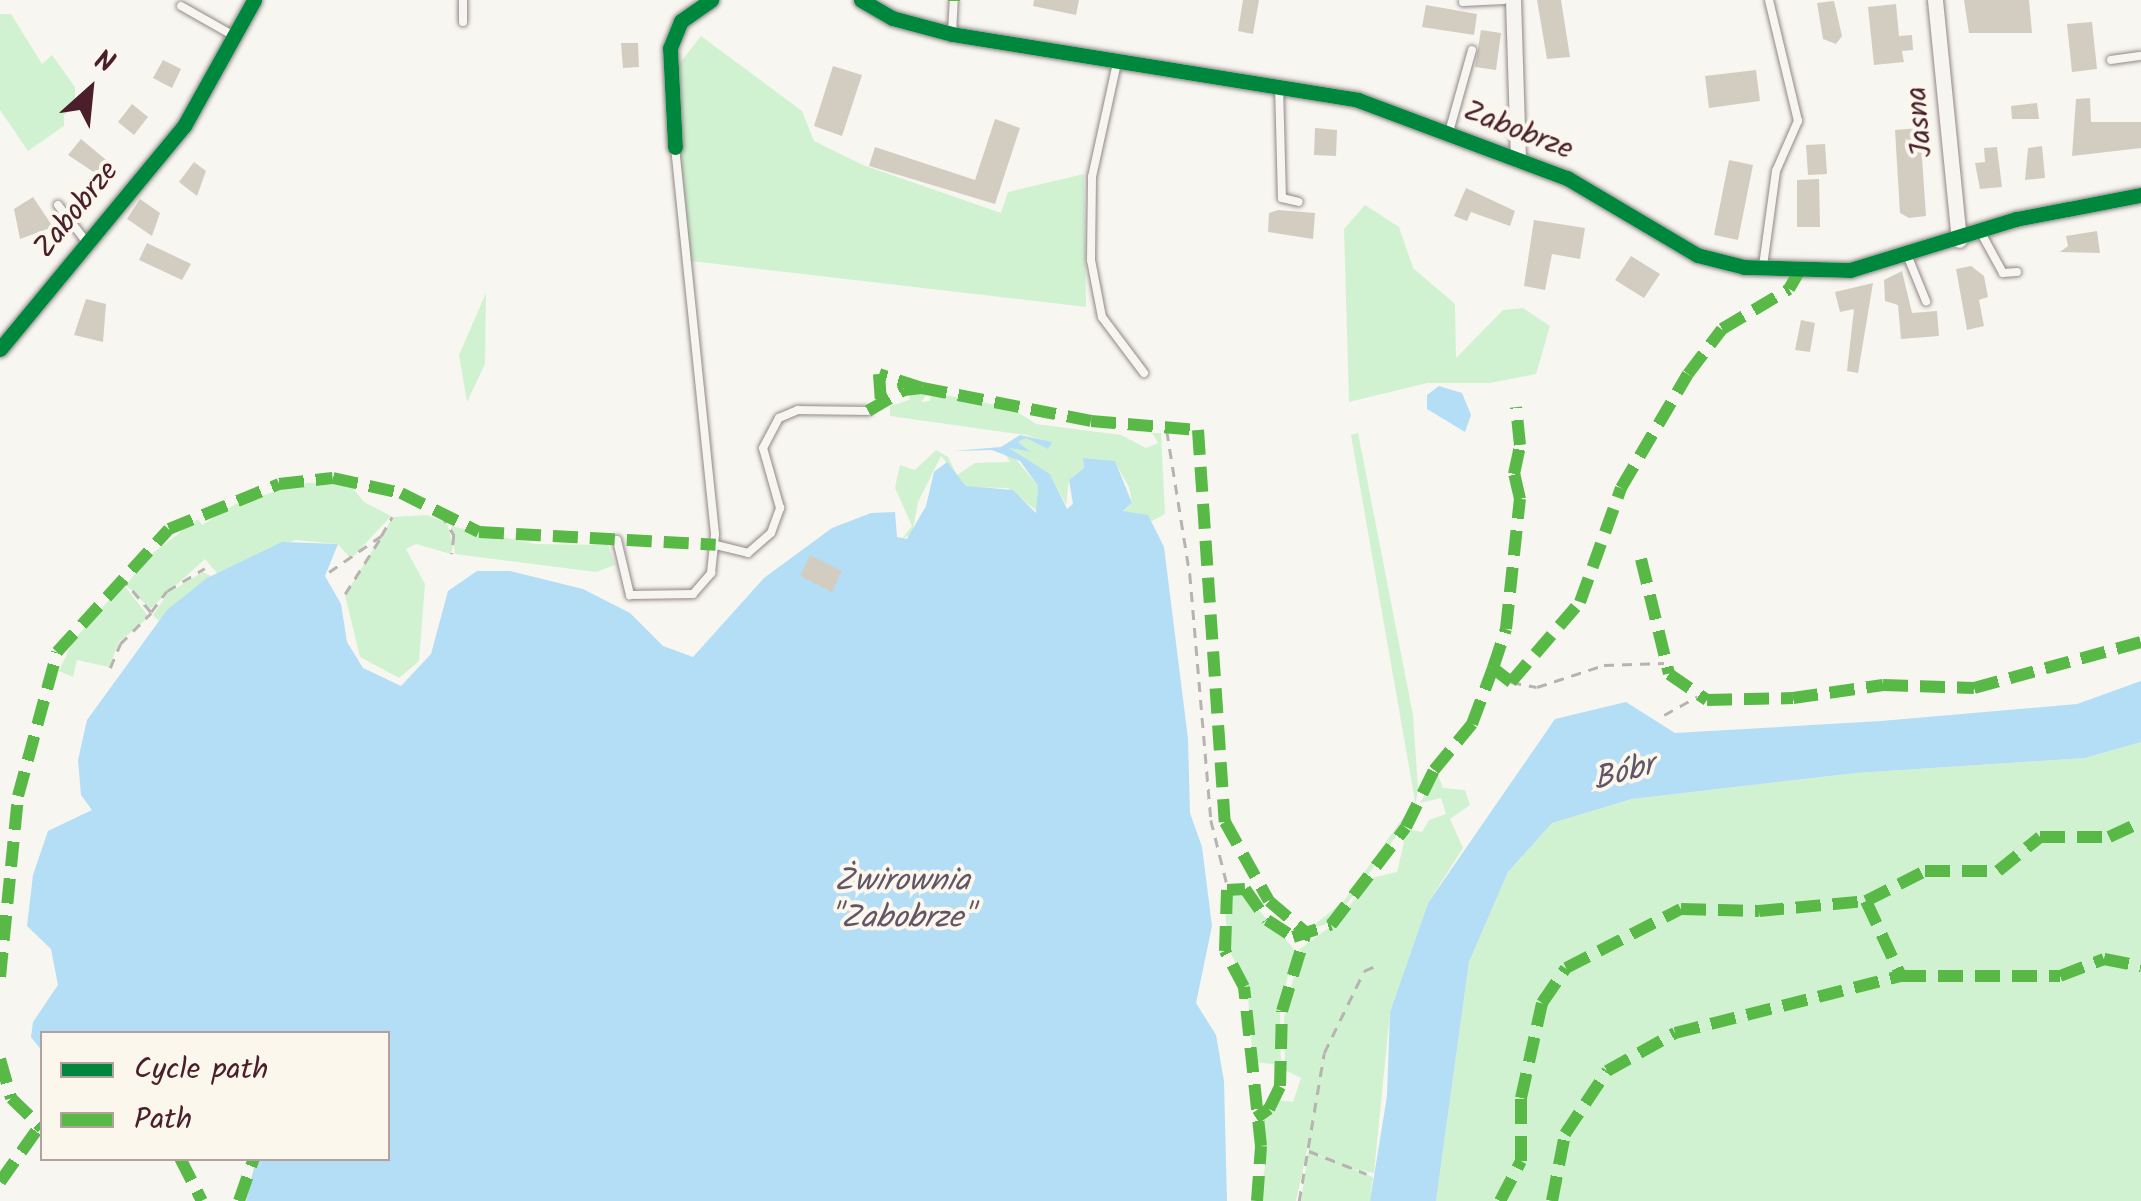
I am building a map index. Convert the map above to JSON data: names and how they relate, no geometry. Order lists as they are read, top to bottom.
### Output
{
  "streets": {
    "street": ["Jasna", "Zabobrze"]
  },
  "crossings": [
    ["Jasna", "Zabobrze"]
  ],
  "water": ["Bóbr", "Żwirownia \"Zabobrze\""],
  "legend": ["Cycle path", "Path"],
  "north": "top right"
}
